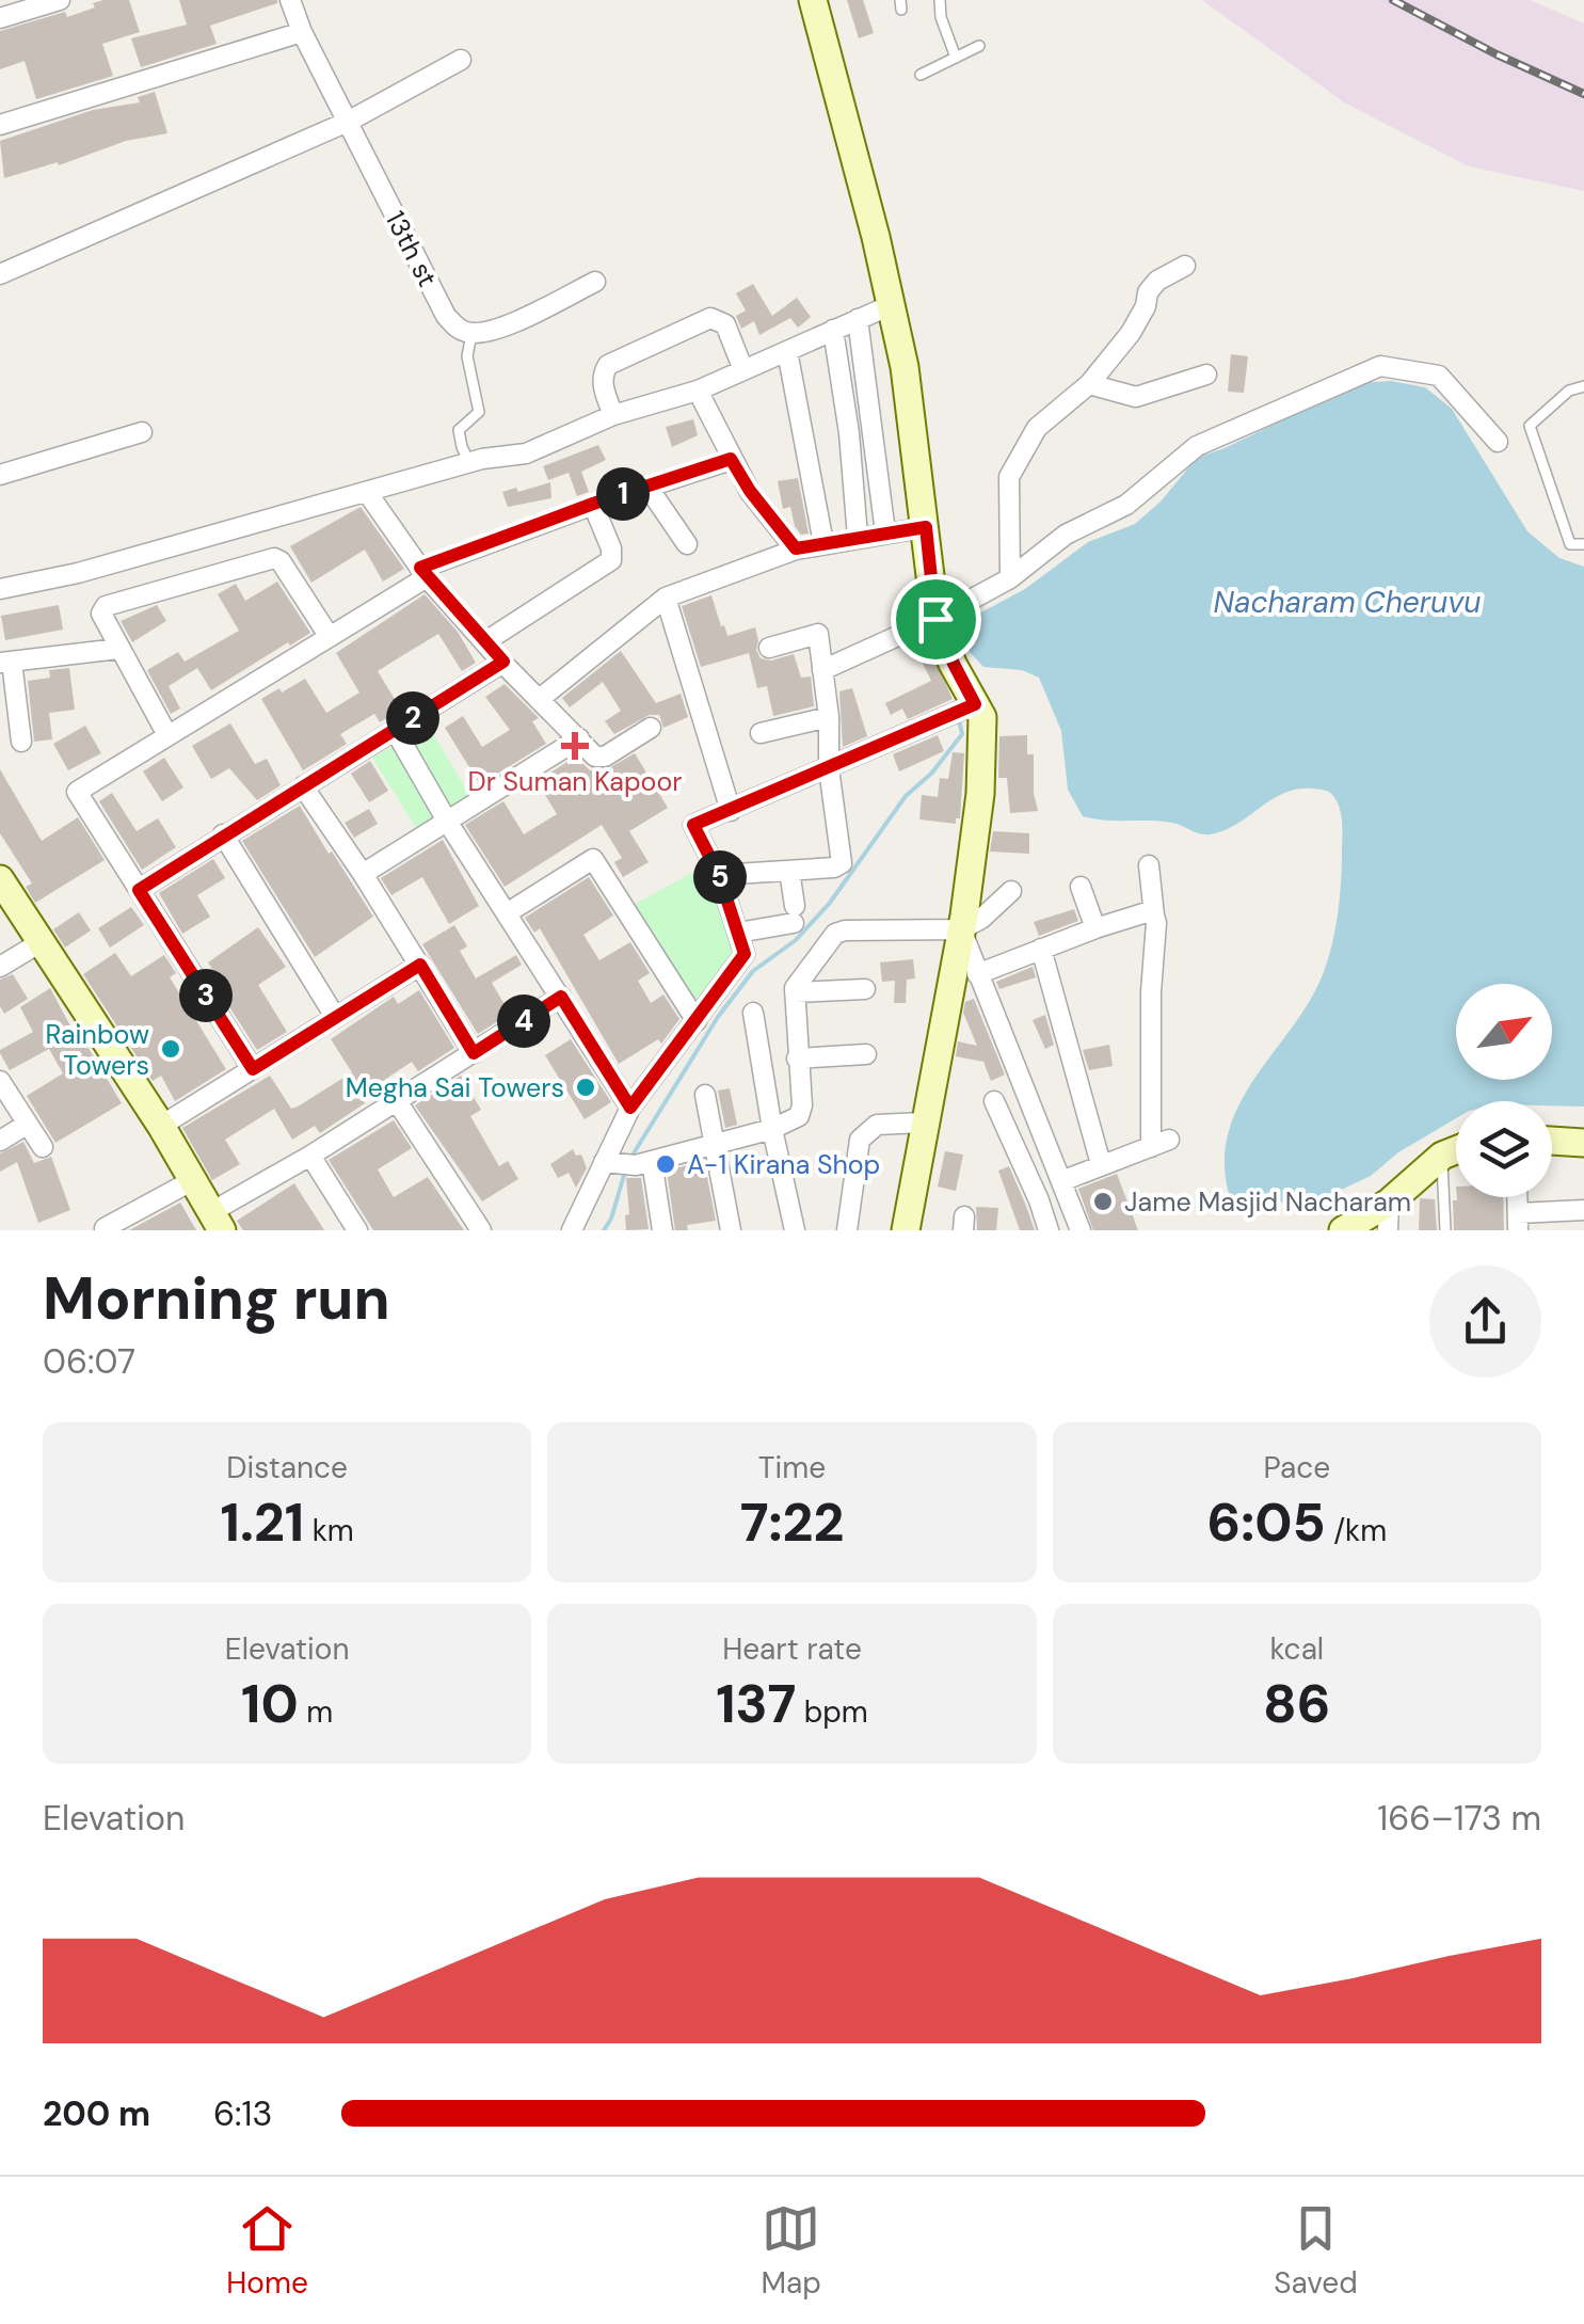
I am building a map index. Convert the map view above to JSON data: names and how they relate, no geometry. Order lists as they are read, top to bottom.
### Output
{
  "streets": {
    "street": ["13th st"]
  },
  "water": ["Nacharam Cheruvu"],
  "places": {
    "health": ["Dr Suman Kapoor"],
    "other": [
      "Rainbow Towers",
      "Megha Sai Towers",
      "A-1 Kirana Shop",
      "Jame Masjid Nacharam"
    ]
  },
  "north": "top right",
  "page": {
    "pins": [
      "1",
      "2",
      "5",
      "3",
      "4"
    ],
    "heading": ["Morning run", "06:07"],
    "stats": [
      ["Distance", "1.21 km"],
      ["Time", "7:22"],
      ["Pace", "6:05 /km"],
      ["Elevation", "10 m"],
      ["Heart rate", "137 bpm"],
      ["kcal", "86"]
    ],
    "chart": ["Elevation", "166–173 m"],
    "list": [
      {
        "name": "200 m",
        "note": "6:13"
      }
    ],
    "tabs": ["Home", "Map", "Saved"]
  }
}
